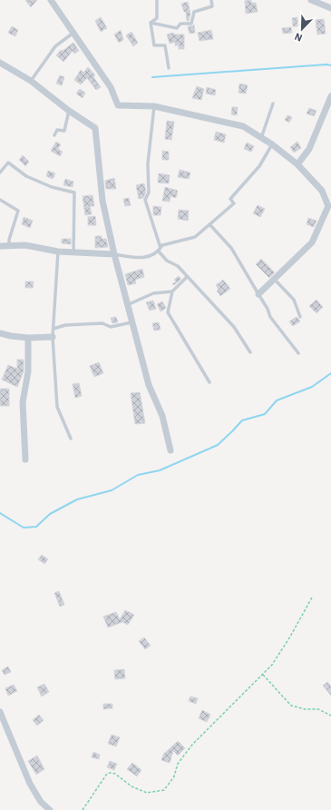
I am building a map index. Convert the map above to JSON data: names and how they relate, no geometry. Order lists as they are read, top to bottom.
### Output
{
  "north": "bottom left"
}
